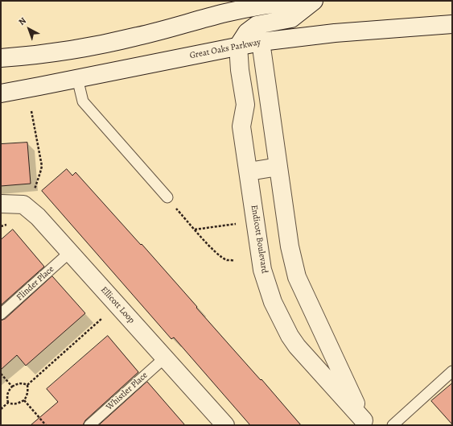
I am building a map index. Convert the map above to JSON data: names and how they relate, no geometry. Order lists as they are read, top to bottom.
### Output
{
  "streets": {
    "street": ["Great Oaks Parkway", "Endicott Boulevard", "Ellicott Loop"],
    "lane": ["Flinder Place", "Whistler Place"]
  },
  "crossings": [
    ["Great Oaks Parkway", "Endicott Boulevard"],
    ["Flinder Place", "Ellicott Loop"],
    ["Ellicott Loop", "Whistler Place"]
  ],
  "north": "top left"
}
